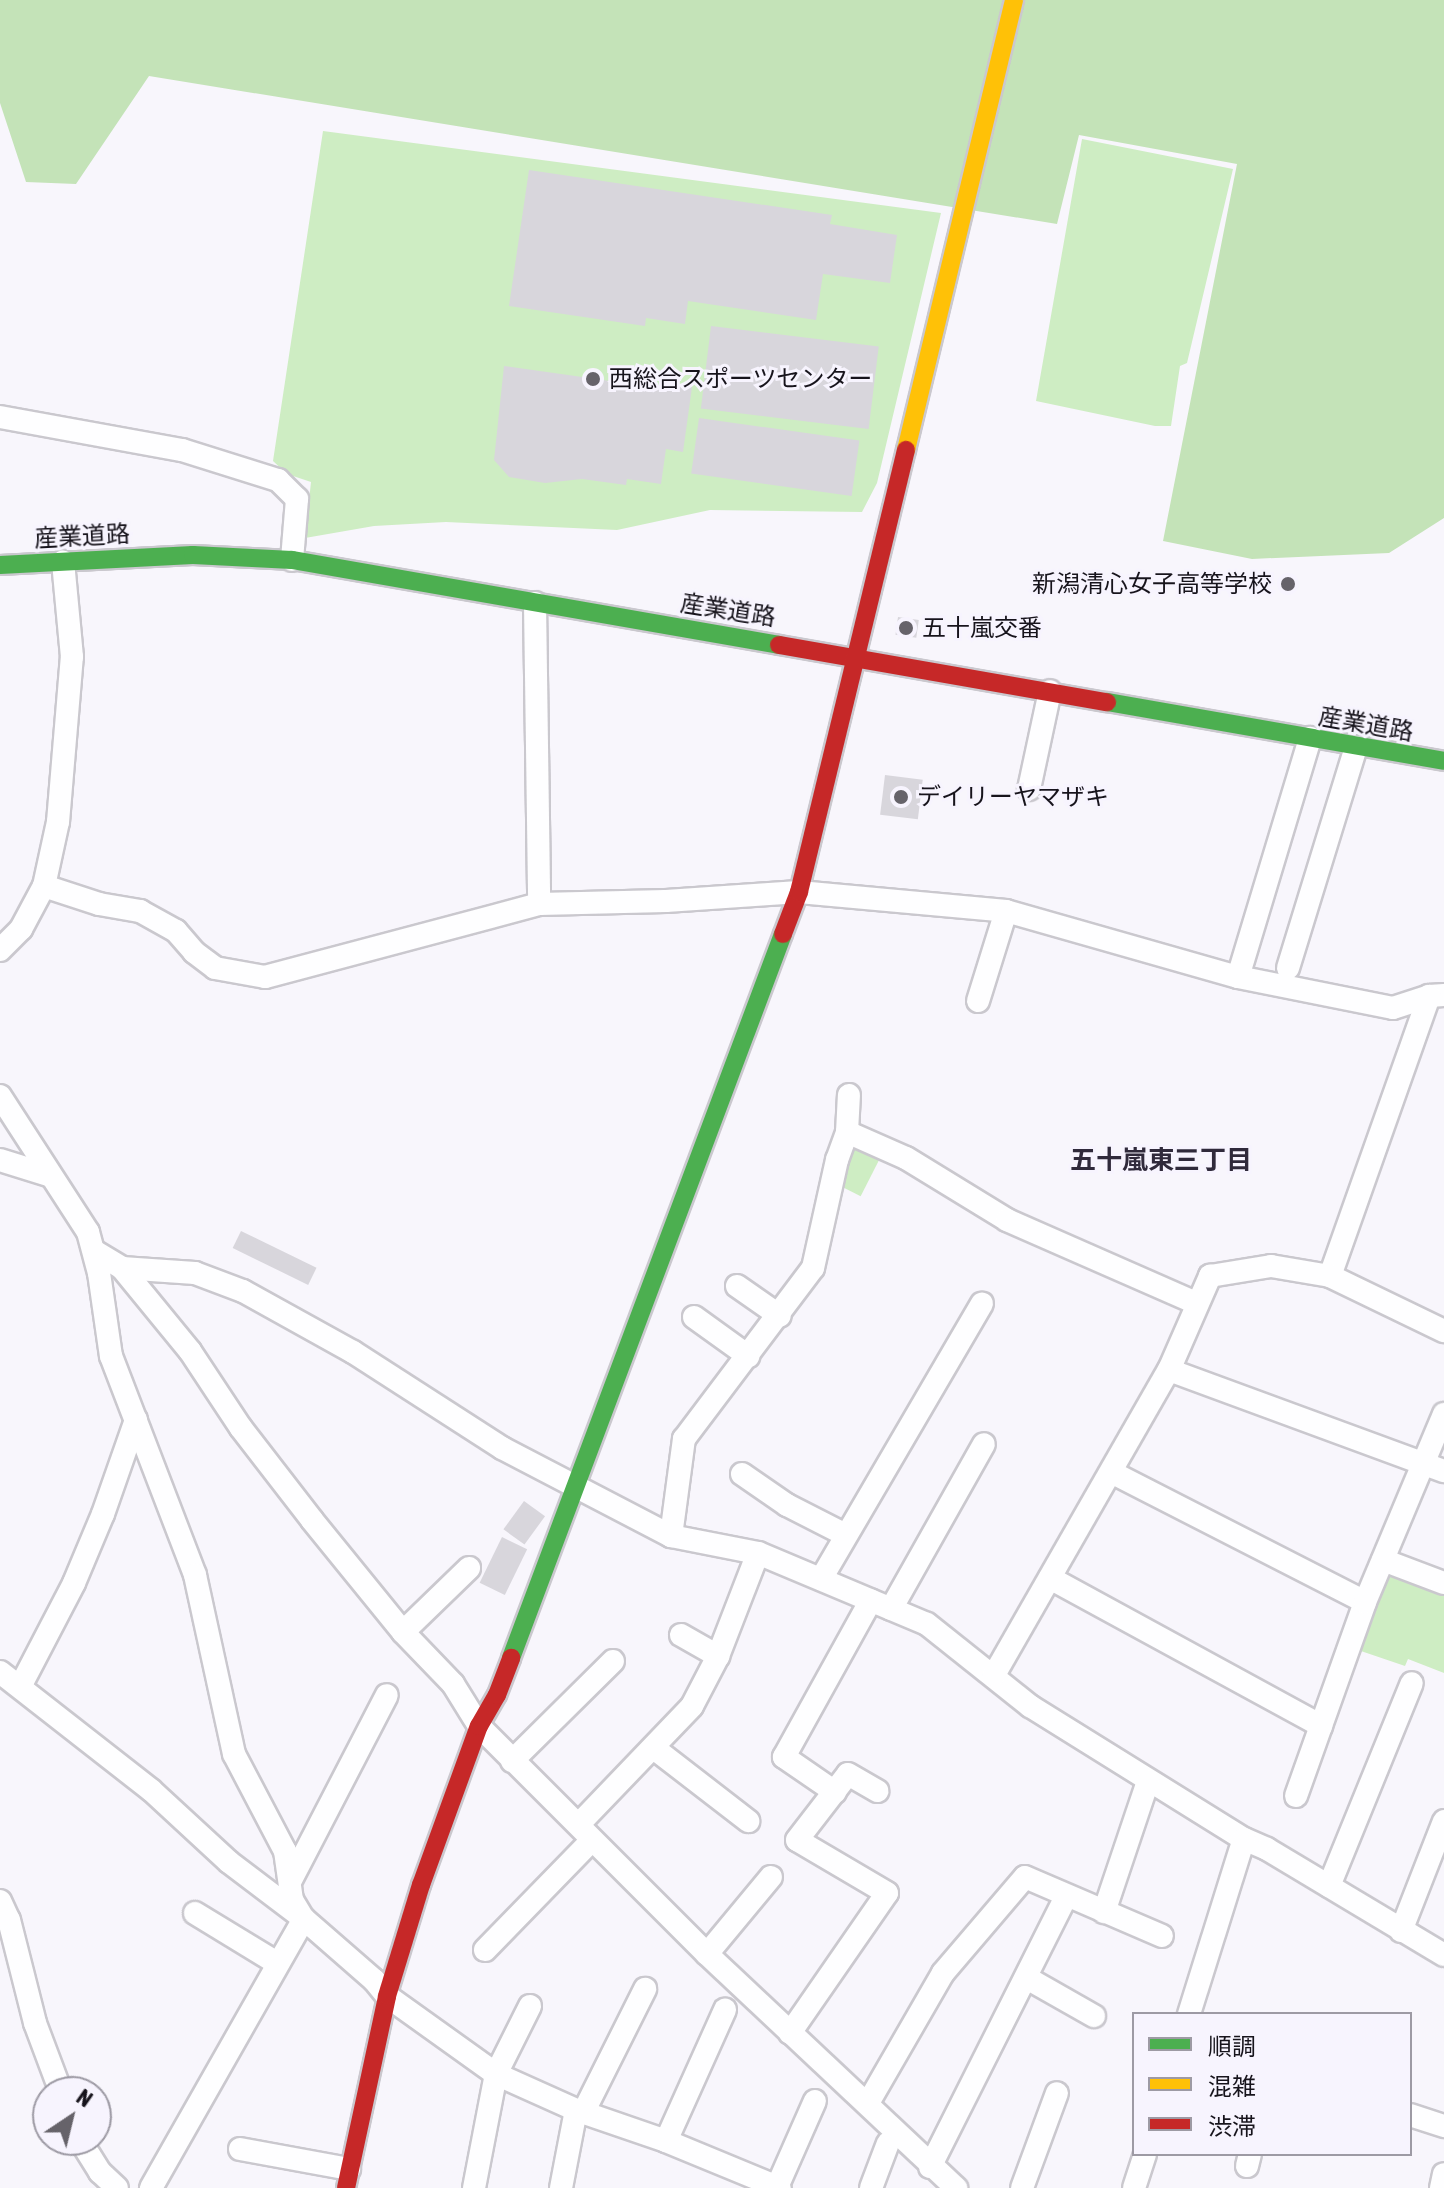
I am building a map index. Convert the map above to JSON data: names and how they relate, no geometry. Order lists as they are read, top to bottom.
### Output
{
  "streets": {
    "street": ["産業道路"]
  },
  "districts": ["五十嵐東三丁目"],
  "places": [
    "西総合スポーツセンター",
    "新潟清心女子高等学校",
    "五十嵐交番",
    "デイリーヤマザキ"
  ],
  "legend": ["順調", "混雑", "渋滞"],
  "north": "top right"
}
